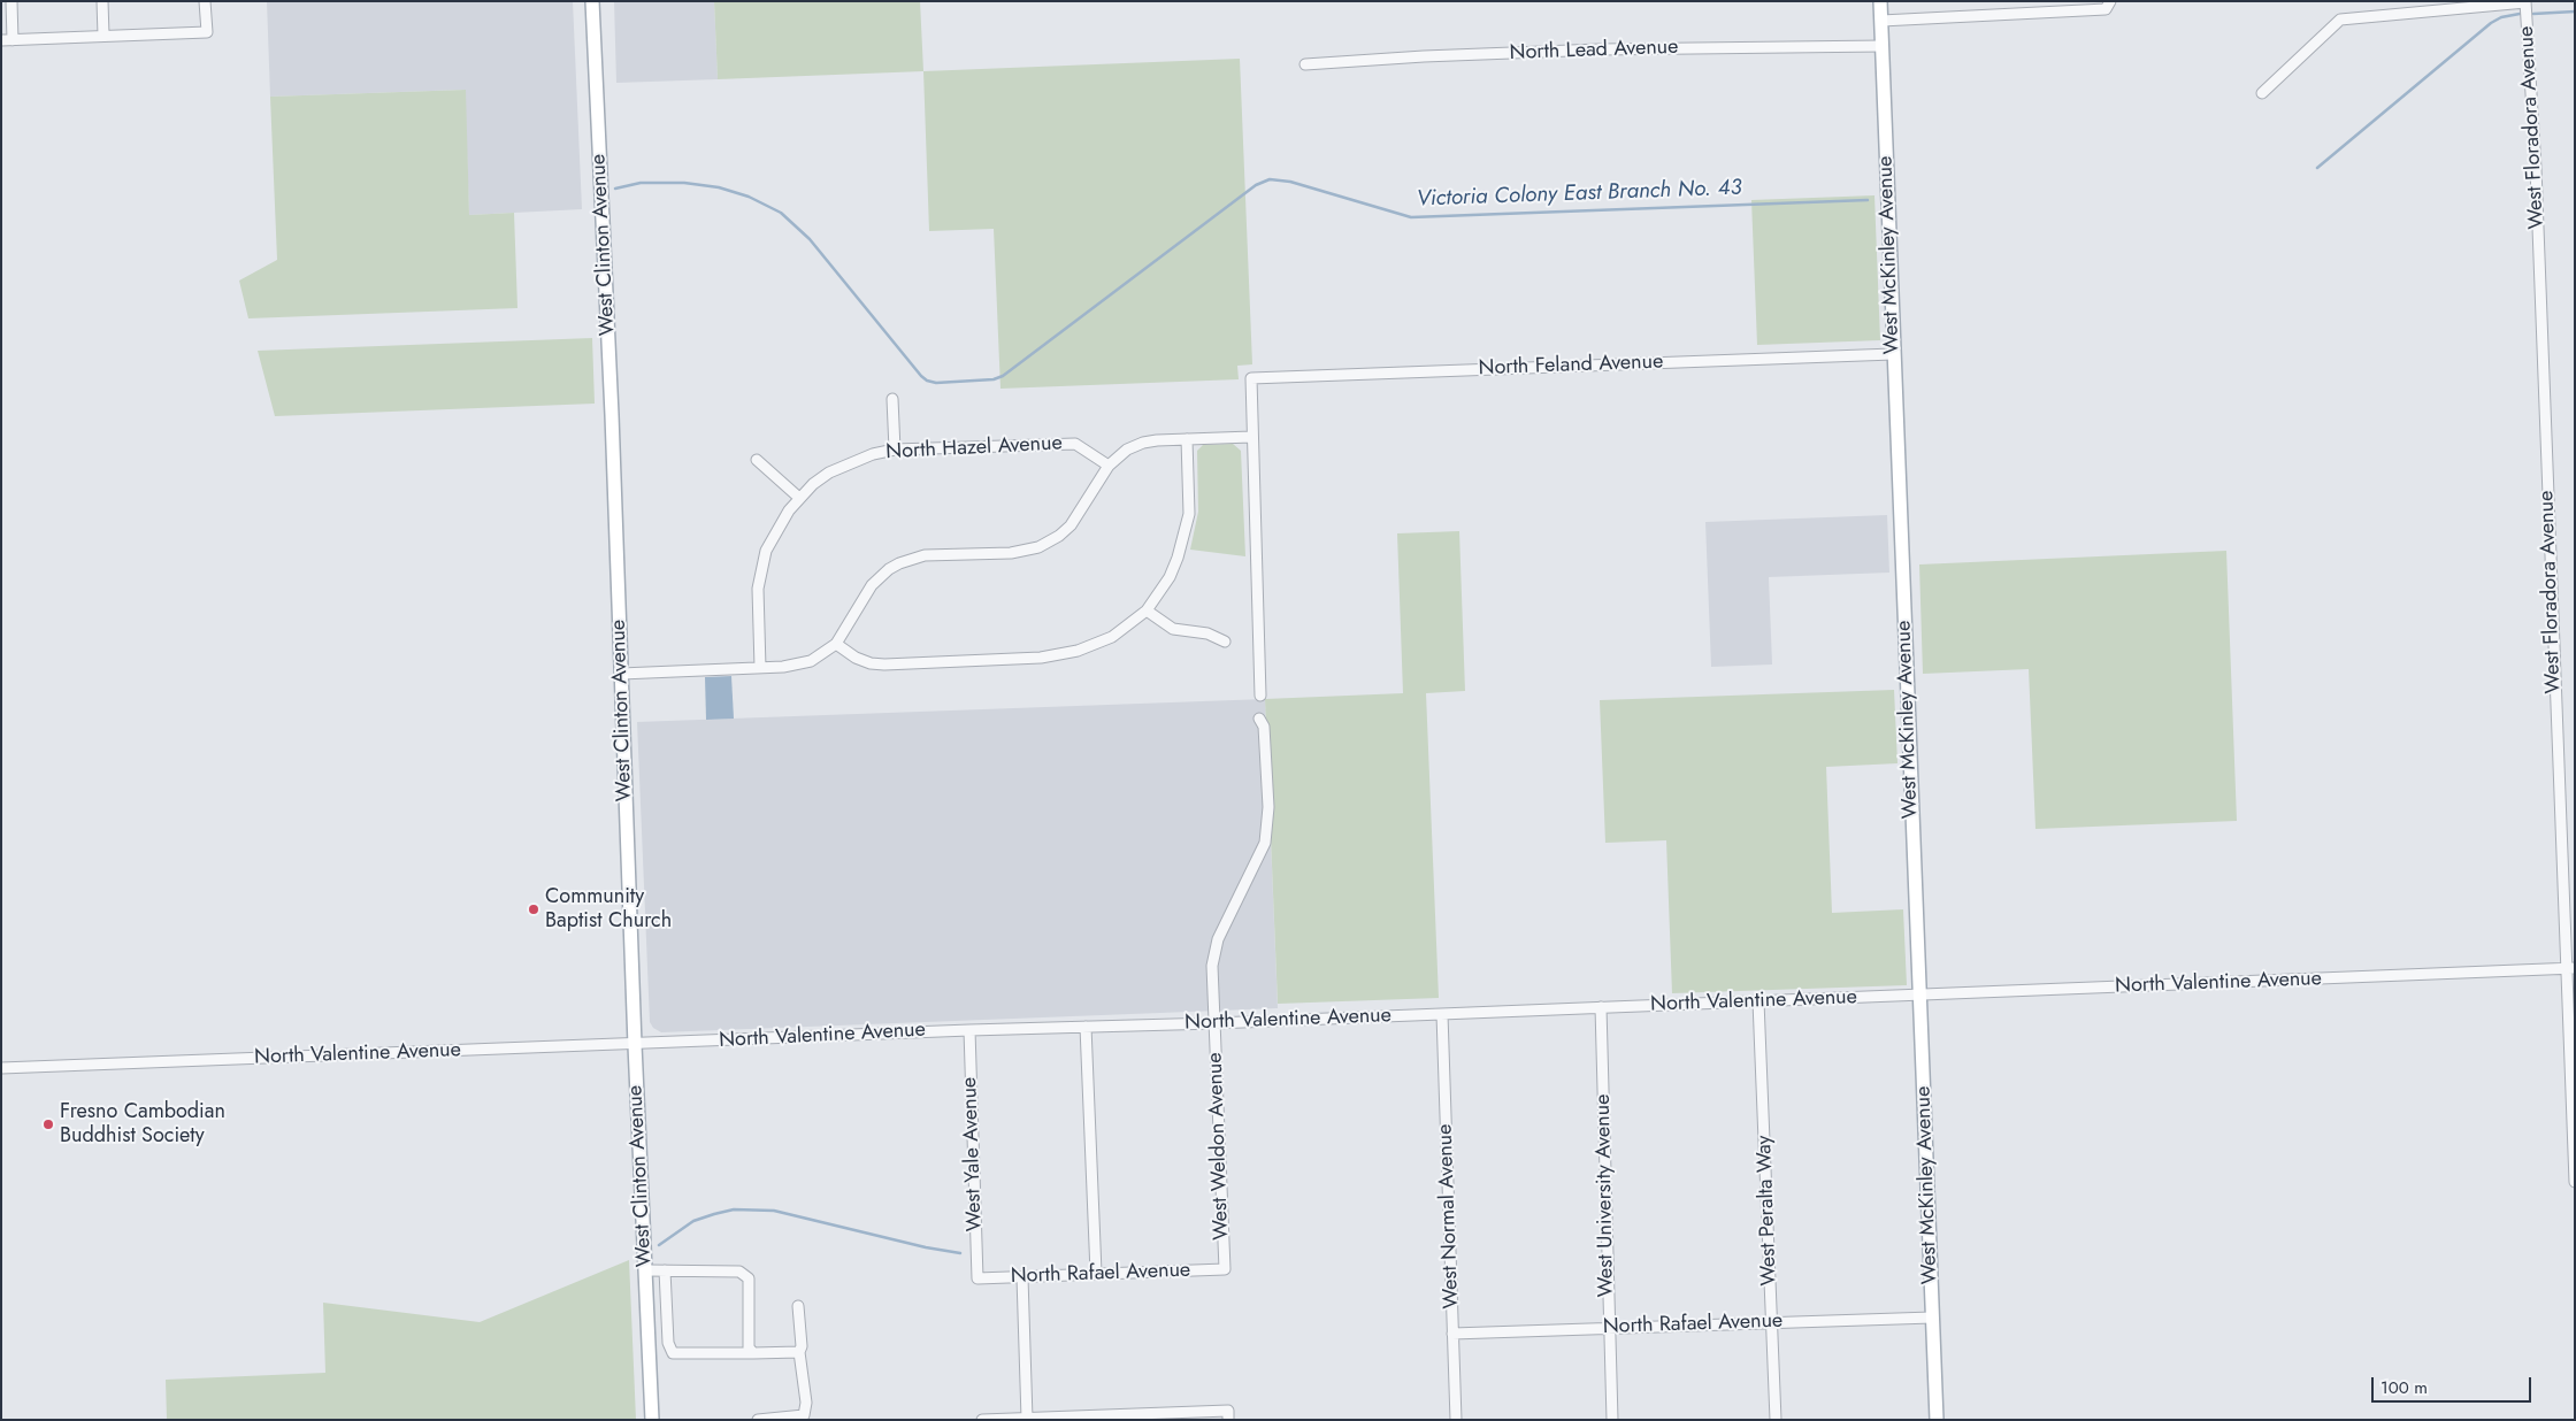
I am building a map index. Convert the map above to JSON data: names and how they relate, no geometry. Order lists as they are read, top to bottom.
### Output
{
  "streets": {
    "main road": ["West Clinton Avenue", "West McKinley Avenue"],
    "street": [
      "North Lead Avenue",
      "West Floradora Avenue",
      "North Feland Avenue",
      "North Hazel Avenue",
      "North Valentine Avenue",
      "West Weldon Avenue",
      "West Yale Avenue",
      "West University Avenue",
      "West Peralta Way",
      "West Normal Avenue",
      "North Rafael Avenue"
    ]
  },
  "crossings": [
    ["North Lead Avenue", "West McKinley Avenue"],
    ["West Floradora Avenue", "North Valentine Avenue"],
    ["West Clinton Avenue", "North Valentine Avenue"],
    ["West McKinley Avenue", "North Feland Avenue"],
    ["West McKinley Avenue", "North Valentine Avenue"],
    ["West McKinley Avenue", "North Rafael Avenue"],
    ["North Valentine Avenue", "West Weldon Avenue"],
    ["North Valentine Avenue", "West Yale Avenue"],
    ["North Valentine Avenue", "West University Avenue"],
    ["North Valentine Avenue", "West Peralta Way"],
    ["North Valentine Avenue", "West Normal Avenue"],
    ["West Weldon Avenue", "North Rafael Avenue"],
    ["West Yale Avenue", "North Rafael Avenue"],
    ["West University Avenue", "North Rafael Avenue"],
    ["West Peralta Way", "North Rafael Avenue"],
    ["West Normal Avenue", "North Rafael Avenue"]
  ],
  "water": ["Victoria Colony East Branch No. 43"],
  "places": ["Community Baptist Church", "Fresno Cambodian Buddhist Society"],
  "scale_bar": "100 m"
}
